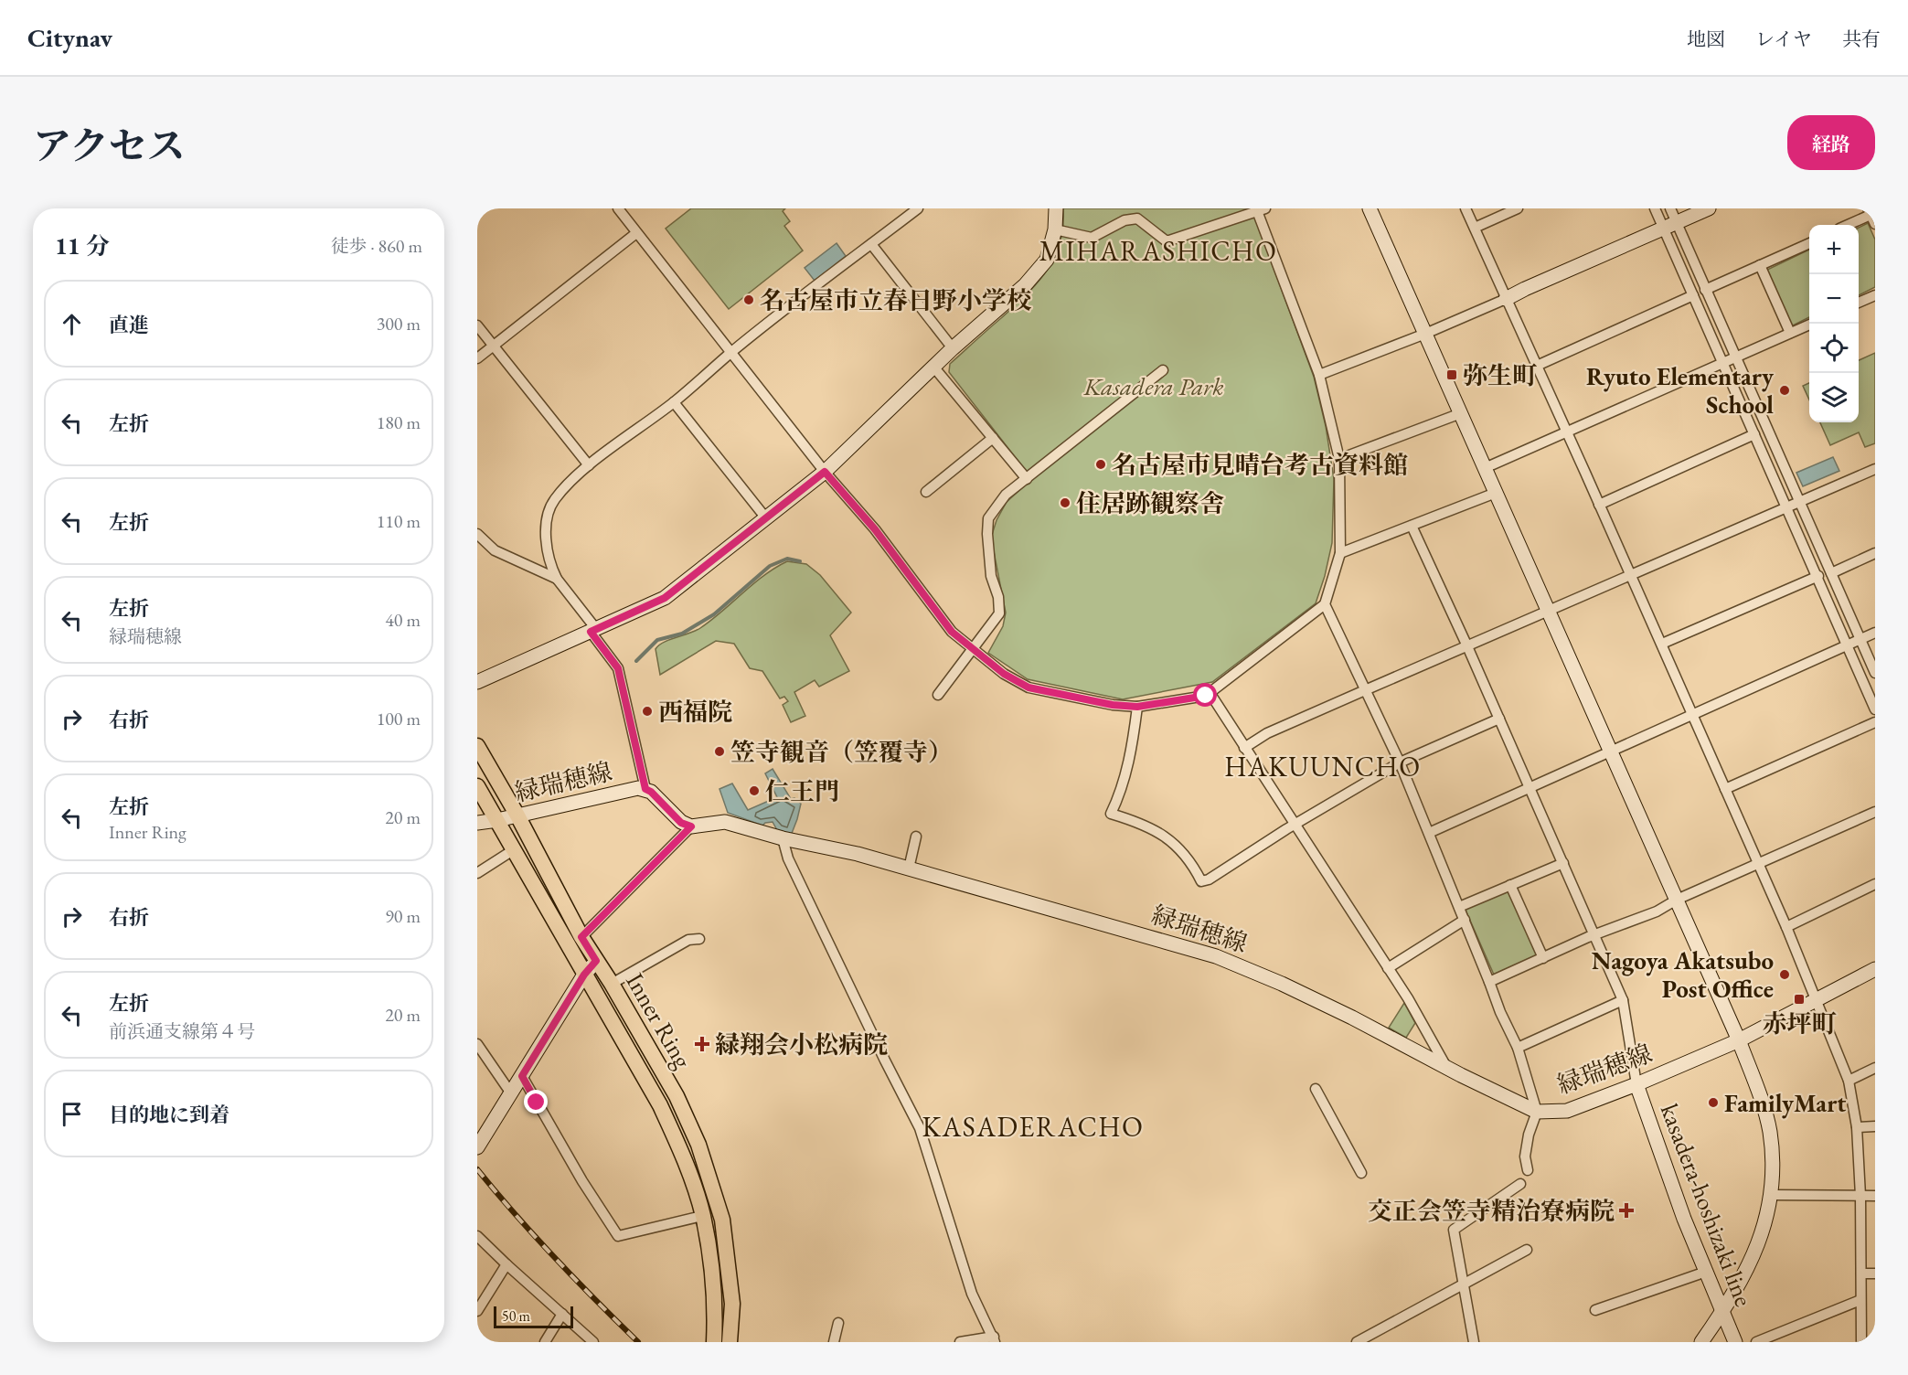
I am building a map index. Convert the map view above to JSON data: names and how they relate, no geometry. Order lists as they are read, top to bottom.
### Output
{
  "streets": {
    "main road": ["Inner Ring"],
    "street": ["緑瑞穂線", "kasadera-hoshizaki line"]
  },
  "crossings": [
    ["緑瑞穂線", "Inner Ring"],
    ["緑瑞穂線", "kasadera-hoshizaki line"]
  ],
  "districts": ["MIHARASHICHO", "HAKUUNCHO", "KASADERACHO"],
  "parks": ["Kasadera Park"],
  "places": {
    "other": [
      "名古屋市立春日野小学校",
      "Ryuto Elementary School",
      "名古屋市見晴台考古資料館",
      "住居跡観察舎",
      "西福院",
      "笠寺観音（笠覆寺）",
      "仁王門",
      "Nagoya Akatsubo Post Office",
      "FamilyMart"
    ],
    "transit": ["弥生町", "赤坪町"],
    "health": ["緑翔会小松病院", "交正会笠寺精治寮病院"]
  },
  "scale_bar": "50 m",
  "page": {
    "header": "Citynav",
    "nav": ["地図", "レイヤ", "共有"],
    "title": "アクセス",
    "buttons": "経路",
    "heading": ["11 分", "徒歩 · 860 m"],
    "map_buttons": ["+", "−"],
    "list": [
      ["直進", "300 m"],
      ["左折", "180 m"],
      ["左折", "110 m"],
      ["左折", "緑瑞穂線", "40 m"],
      ["右折", "100 m"],
      ["左折", "Inner Ring", "20 m"],
      ["右折", "90 m"],
      ["左折", "前浜通支線第４号", "20 m"],
      "目的地に到着"
    ],
    "scale": "50 m"
  }
}
